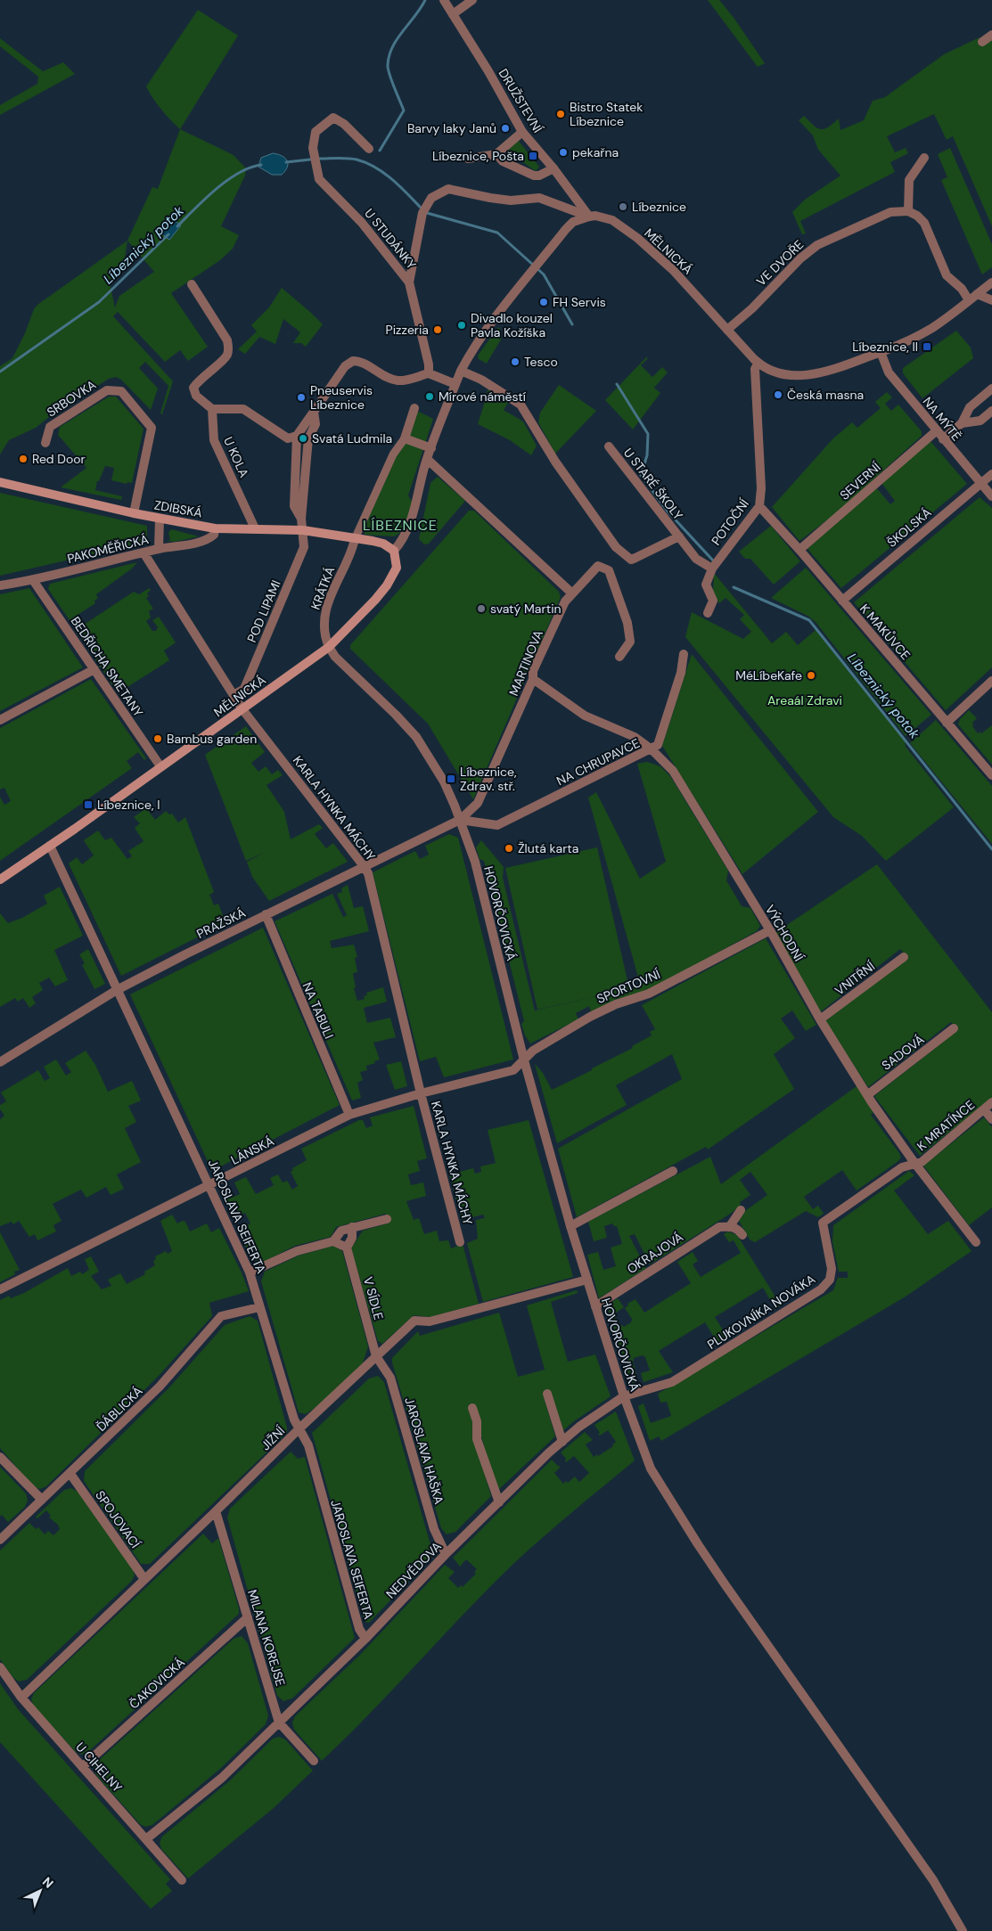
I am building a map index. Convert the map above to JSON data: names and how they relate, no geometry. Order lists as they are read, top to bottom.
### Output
{
  "streets": {
    "main road": ["MĚLNICKÁ", "ZDIBSKÁ"],
    "street": [
      "DRUŽSTEVNÍ",
      "U STUDÁNKY",
      "VE DVOŘE",
      "SRBOVKA",
      "NA MÝTĚ",
      "U KOLA",
      "SEVERNÍ",
      "U STARÉ ŠKOLY",
      "POTOČNÍ",
      "ŠKOLSKÁ",
      "PAKOMĚŘICKÁ",
      "KRÁTKÁ",
      "POD LIPAMI",
      "K MAKŮVCE",
      "MARTINOVA",
      "BEDŘICHA SMETANY",
      "NA CHRUPAVCE",
      "KARLA HYNKA MÁCHY",
      "HOVORČOVICKÁ",
      "PRAŽSKÁ",
      "VÝCHODNÍ",
      "VNITŘNÍ",
      "SPORTOVNÍ",
      "NA TABULI",
      "SADOVÁ",
      "K MRATÍNCE",
      "LÁNSKÁ",
      "JAROSLAVA SEIFERTA",
      "OKRAJOVÁ",
      "V SÍDLE",
      "PLUKOVNÍKA NOVÁKA",
      "ĎÁBLICKÁ",
      "JIŽNÍ",
      "JAROSLAVA HAŠKA",
      "SPOJOVACÍ",
      "NEDVĚDOVA",
      "MILANA KOREJSE",
      "ČAKOVICKÁ",
      "U CIHELNY"
    ]
  },
  "crossings": [
    ["DRUŽSTEVNÍ", "MĚLNICKÁ"],
    ["U STUDÁNKY", "MĚLNICKÁ"],
    ["MĚLNICKÁ", "VE DVOŘE"],
    ["MĚLNICKÁ", "NA MÝTĚ"],
    ["MĚLNICKÁ", "POTOČNÍ"],
    ["MĚLNICKÁ", "KRÁTKÁ"],
    ["MĚLNICKÁ", "BEDŘICHA SMETANY"],
    ["MĚLNICKÁ", "KARLA HYNKA MÁCHY"],
    ["MĚLNICKÁ", "HOVORČOVICKÁ"],
    ["MĚLNICKÁ", "JAROSLAVA SEIFERTA"],
    ["SRBOVKA", "ZDIBSKÁ"],
    ["NA MÝTĚ", "SEVERNÍ"],
    ["NA MÝTĚ", "ŠKOLSKÁ"],
    ["U KOLA", "ZDIBSKÁ"],
    ["SEVERNÍ", "K MAKŮVCE"],
    ["ZDIBSKÁ", "PAKOMĚŘICKÁ"],
    ["ZDIBSKÁ", "KRÁTKÁ"],
    ["ZDIBSKÁ", "POD LIPAMI"],
    ["POTOČNÍ", "K MAKŮVCE"],
    ["ŠKOLSKÁ", "K MAKŮVCE"],
    ["PAKOMĚŘICKÁ", "BEDŘICHA SMETANY"],
    ["PAKOMĚŘICKÁ", "KARLA HYNKA MÁCHY"],
    ["KRÁTKÁ", "HOVORČOVICKÁ"],
    ["POD LIPAMI", "KARLA HYNKA MÁCHY"],
    ["MARTINOVA", "NA CHRUPAVCE"],
    ["MARTINOVA", "HOVORČOVICKÁ"],
    ["MARTINOVA", "PRAŽSKÁ"],
    ["MARTINOVA", "VÝCHODNÍ"],
    ["NA CHRUPAVCE", "HOVORČOVICKÁ"],
    ["NA CHRUPAVCE", "PRAŽSKÁ"],
    ["NA CHRUPAVCE", "VÝCHODNÍ"],
    ["KARLA HYNKA MÁCHY", "PRAŽSKÁ"],
    ["KARLA HYNKA MÁCHY", "LÁNSKÁ"],
    ["HOVORČOVICKÁ", "PRAŽSKÁ"],
    ["HOVORČOVICKÁ", "SPORTOVNÍ"],
    ["HOVORČOVICKÁ", "LÁNSKÁ"],
    ["HOVORČOVICKÁ", "OKRAJOVÁ"],
    ["HOVORČOVICKÁ", "PLUKOVNÍKA NOVÁKA"],
    ["HOVORČOVICKÁ", "JIŽNÍ"],
    ["HOVORČOVICKÁ", "NEDVĚDOVA"],
    ["PRAŽSKÁ", "NA TABULI"],
    ["PRAŽSKÁ", "JAROSLAVA SEIFERTA"],
    ["VÝCHODNÍ", "VNITŘNÍ"],
    ["VÝCHODNÍ", "SPORTOVNÍ"],
    ["VÝCHODNÍ", "SADOVÁ"],
    ["VÝCHODNÍ", "K MRATÍNCE"],
    ["VÝCHODNÍ", "PLUKOVNÍKA NOVÁKA"],
    ["SPORTOVNÍ", "LÁNSKÁ"],
    ["NA TABULI", "LÁNSKÁ"],
    ["K MRATÍNCE", "PLUKOVNÍKA NOVÁKA"],
    ["LÁNSKÁ", "JAROSLAVA SEIFERTA"],
    ["JAROSLAVA SEIFERTA", "ĎÁBLICKÁ"],
    ["JAROSLAVA SEIFERTA", "JIŽNÍ"],
    ["JAROSLAVA SEIFERTA", "NEDVĚDOVA"],
    ["V SÍDLE", "JIŽNÍ"],
    ["V SÍDLE", "JAROSLAVA HAŠKA"],
    ["PLUKOVNÍKA NOVÁKA", "NEDVĚDOVA"],
    ["ĎÁBLICKÁ", "SPOJOVACÍ"],
    ["JIŽNÍ", "JAROSLAVA HAŠKA"],
    ["JIŽNÍ", "SPOJOVACÍ"],
    ["JIŽNÍ", "MILANA KOREJSE"],
    ["JIŽNÍ", "U CIHELNY"],
    ["JAROSLAVA HAŠKA", "NEDVĚDOVA"],
    ["NEDVĚDOVA", "MILANA KOREJSE"],
    ["NEDVĚDOVA", "U CIHELNY"],
    ["MILANA KOREJSE", "ČAKOVICKÁ"],
    ["ČAKOVICKÁ", "U CIHELNY"]
  ],
  "districts": ["LÍBEZNICE"],
  "water": ["Líbeznický potok"],
  "parks": ["Areaál Zdravi"],
  "places": {
    "other": [
      "Bistro Statek Líbeznice",
      "Barvy laky Janů",
      "pekařna",
      "Líbeznice",
      "FH Servis",
      "Divadlo kouzel Pavla Kožíška",
      "Pizzeria",
      "Tesco",
      "Česká masna",
      "Mírové náměstí",
      "Pneuservis Líbeznice",
      "Svatá Ludmila",
      "Red Door",
      "svatý Martin",
      "MéLíbeKafe",
      "Bambus garden",
      "Žlutá karta"
    ],
    "transit": [
      "Líbeznice, Pošta",
      "Líbeznice, II",
      "Líbeznice, Zdrav. stř.",
      "Líbeznice, I"
    ]
  },
  "north": "top right"
}
